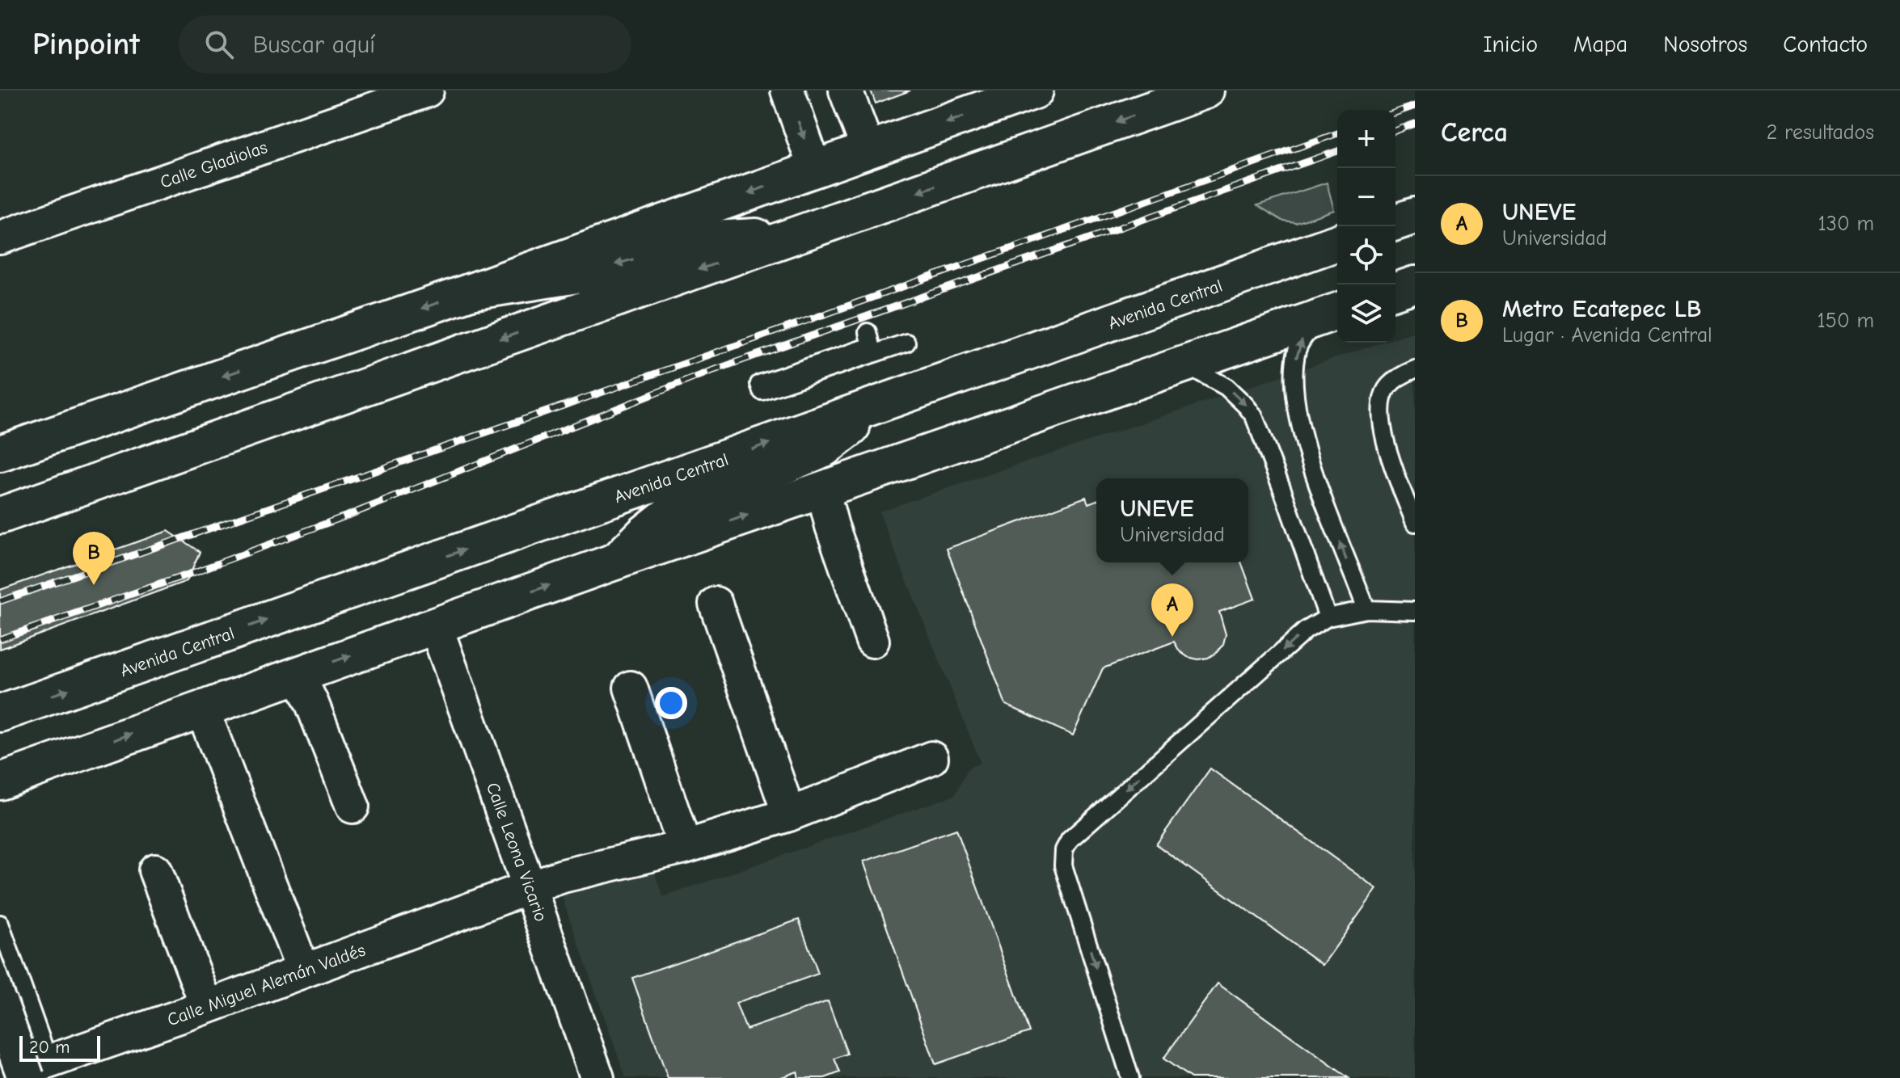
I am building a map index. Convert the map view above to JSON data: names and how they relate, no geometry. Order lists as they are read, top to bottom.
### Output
{
  "streets": {
    "main road": ["Avenida Central"],
    "street": ["Calle Gladiolas", "Calle Leona Vicario", "Calle Miguel Alemán Valdés"]
  },
  "crossings": [
    ["Calle Leona Vicario", "Calle Miguel Alemán Valdés"]
  ],
  "scale_bar": "20 m",
  "page": {
    "header": "Pinpoint",
    "search": "Buscar aquí",
    "nav": [
      "Inicio",
      "Mapa",
      "Nosotros",
      "Contacto"
    ],
    "heading": ["Cerca", "2 resultados"],
    "map_buttons": ["+", "−"],
    "list": [
      {
        "mark": "A",
        "name": "UNEVE",
        "note": "Universidad",
        "value": "130 m"
      },
      {
        "mark": "B",
        "name": "Metro Ecatepec LB",
        "note": "Lugar · Avenida Central",
        "value": "150 m"
      }
    ],
    "popup": ["UNEVE", "Universidad"],
    "pins": ["B", "A"],
    "scale": "20 m"
  }
}
